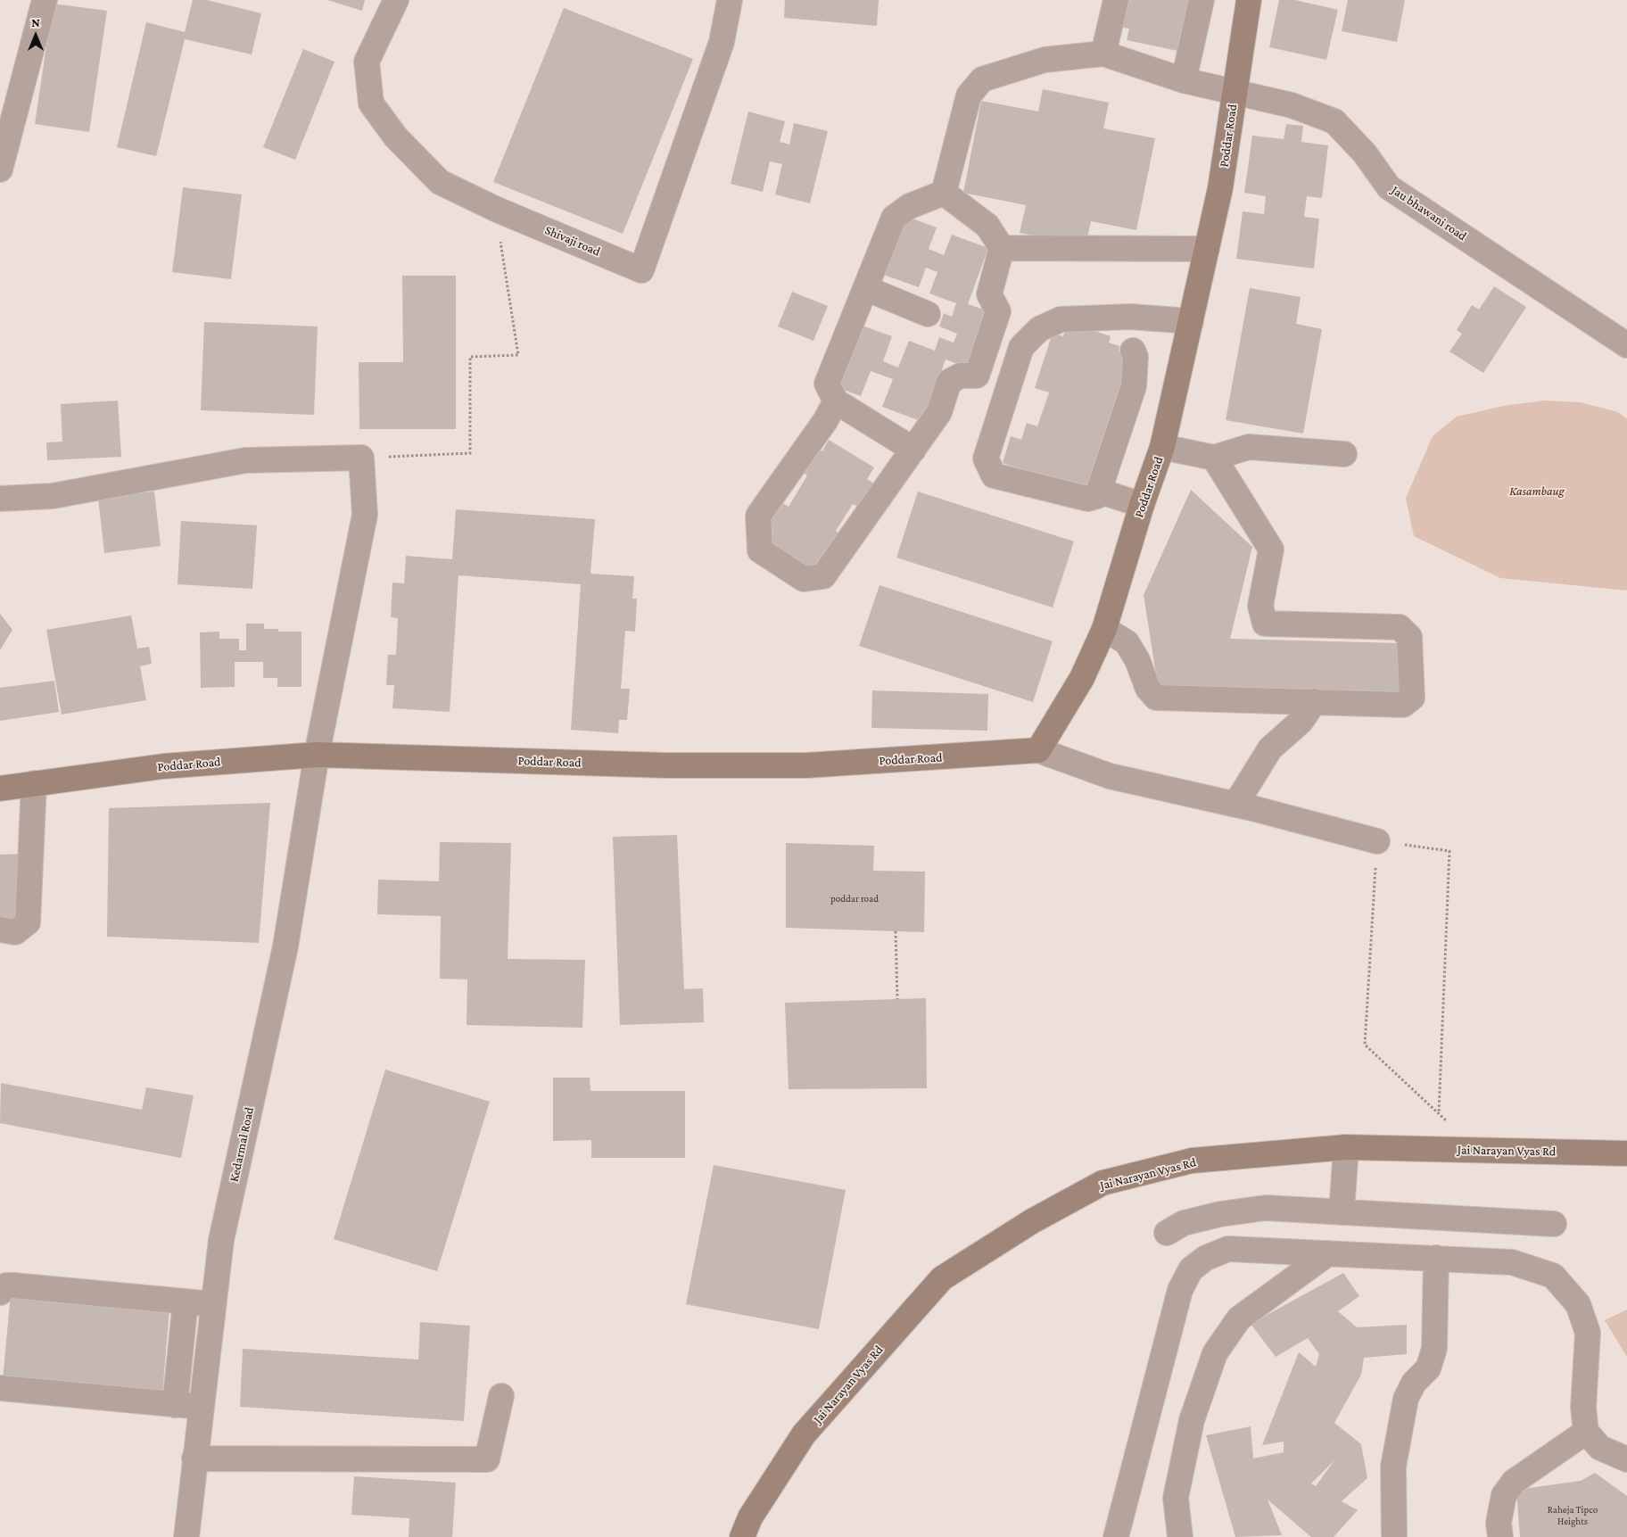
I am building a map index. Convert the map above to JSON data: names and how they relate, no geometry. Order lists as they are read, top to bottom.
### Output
{
  "streets": {
    "street": [
      "Poddar Road",
      "Jau bhawani road",
      "Shivaji road",
      "Kedarmal Road",
      "Jai Narayan Vyas Rd"
    ]
  },
  "crossings": [
    ["Poddar Road", "Jau bhawani road"],
    ["Poddar Road", "Kedarmal Road"]
  ],
  "parks": ["Kasambaug"],
  "house_numbers": ["poddar road", "Raheja Tipco Heights"],
  "north": "top"
}
